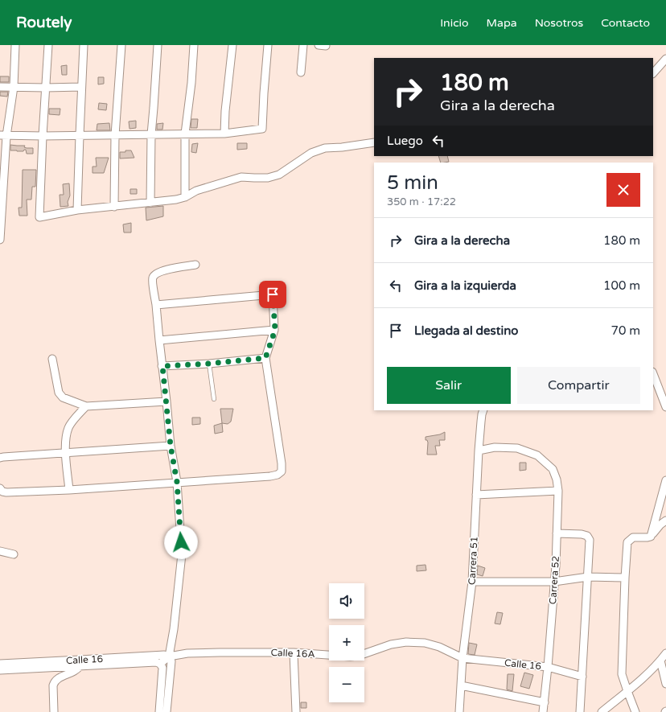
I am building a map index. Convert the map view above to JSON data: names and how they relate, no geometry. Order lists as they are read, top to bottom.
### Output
{
  "streets": {
    "street": [
      "Carrera 51",
      "Carrera 52",
      "Calle 16A",
      "Calle 16"
    ]
  },
  "crossings": [
    ["Carrera 51", "Carrera 52"],
    ["Carrera 51", "Calle 16A"],
    ["Carrera 51", "Calle 16"],
    ["Carrera 52", "Calle 16"],
    ["Calle 16A", "Calle 16"]
  ],
  "page": {
    "header": "Routely",
    "nav": [
      "Inicio",
      "Mapa",
      "Nosotros",
      "Contacto"
    ],
    "turn": ["180 m", "Gira a la derecha"],
    "then": "Luego",
    "heading": ["5 min", "350 m · 17:22"],
    "list": [
      {
        "name": "Gira a la derecha",
        "value": "180 m"
      },
      {
        "name": "Gira a la izquierda",
        "value": "100 m"
      },
      {
        "name": "Llegada al destino",
        "value": "70 m"
      }
    ],
    "buttons": ["Salir", "Compartir"],
    "map_buttons": ["+", "−"]
  }
}
